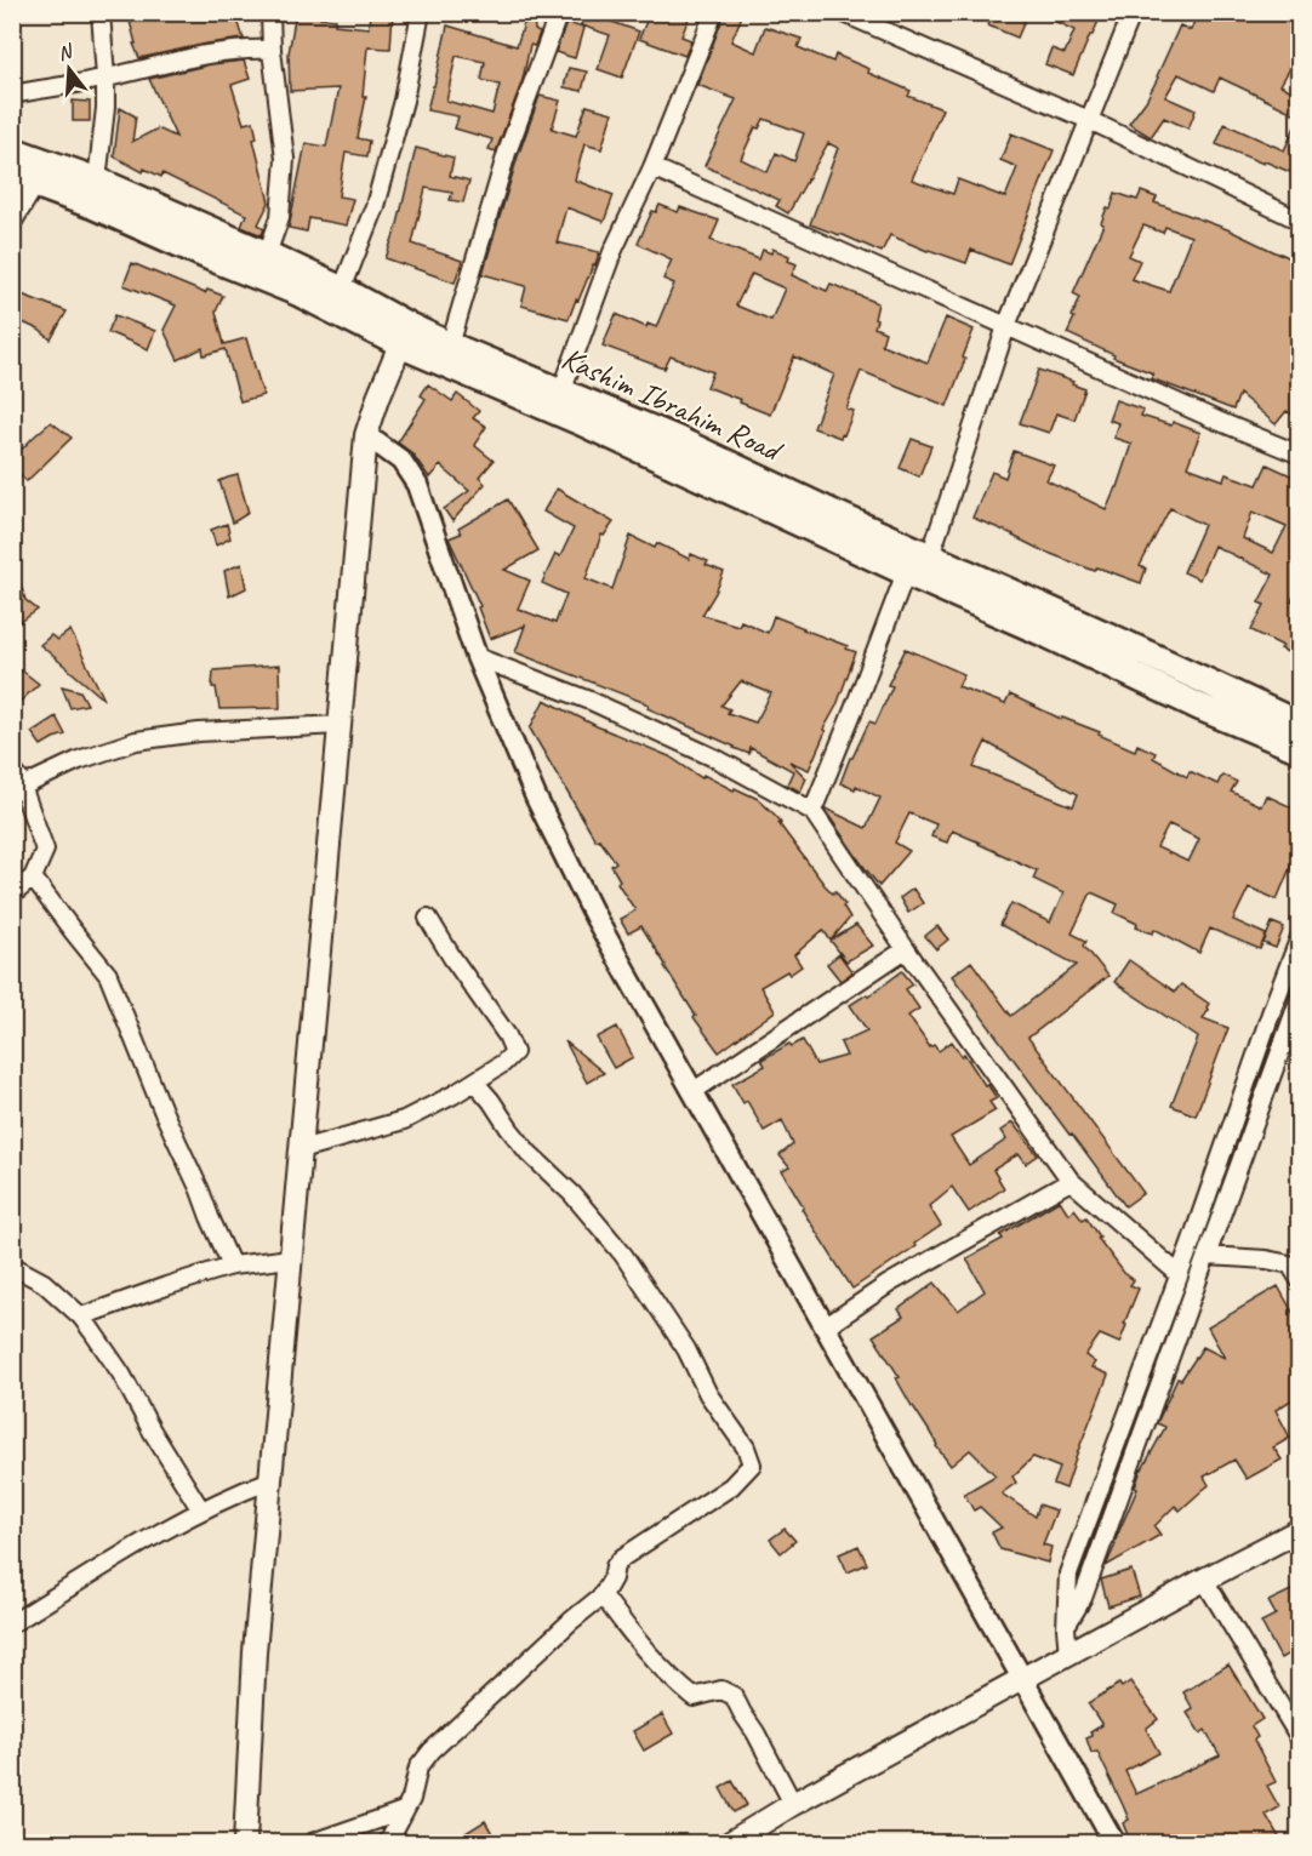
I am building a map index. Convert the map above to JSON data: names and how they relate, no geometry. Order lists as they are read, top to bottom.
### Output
{
  "streets": {
    "highway": ["Kashim Ibrahim Road"]
  },
  "north": "top"
}
